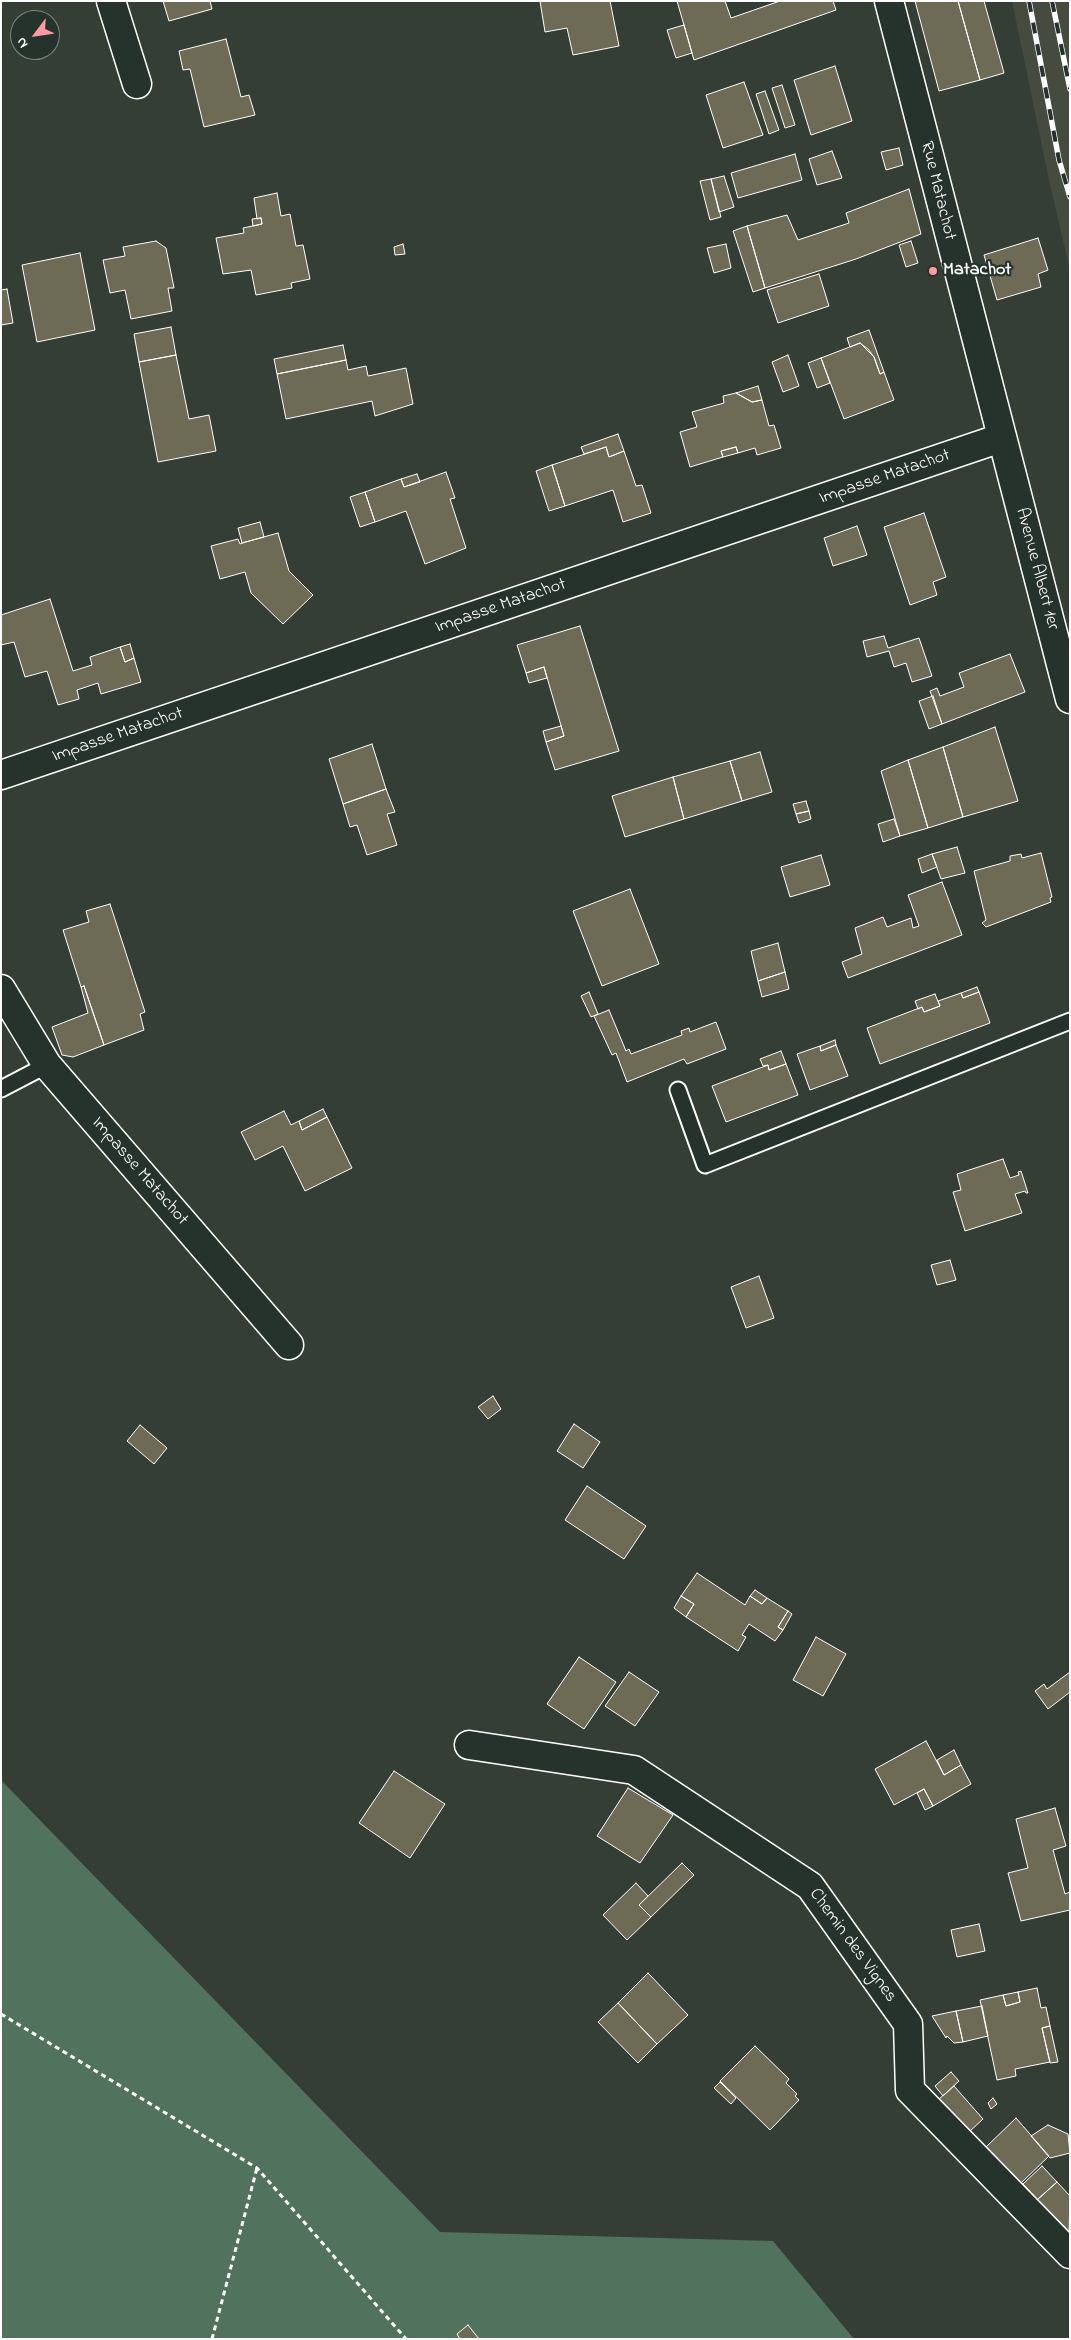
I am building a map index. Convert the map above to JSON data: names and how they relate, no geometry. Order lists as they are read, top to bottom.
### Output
{
  "streets": {
    "street": [
      "Rue Matachot",
      "Impasse Matachot",
      "Avenue Albert 1er",
      "Chemin des Vignes"
    ]
  },
  "crossings": [
    ["Rue Matachot", "Impasse Matachot"],
    ["Rue Matachot", "Avenue Albert 1er"],
    ["Impasse Matachot", "Avenue Albert 1er"]
  ],
  "places": ["Matachot"],
  "north": "bottom left"
}
